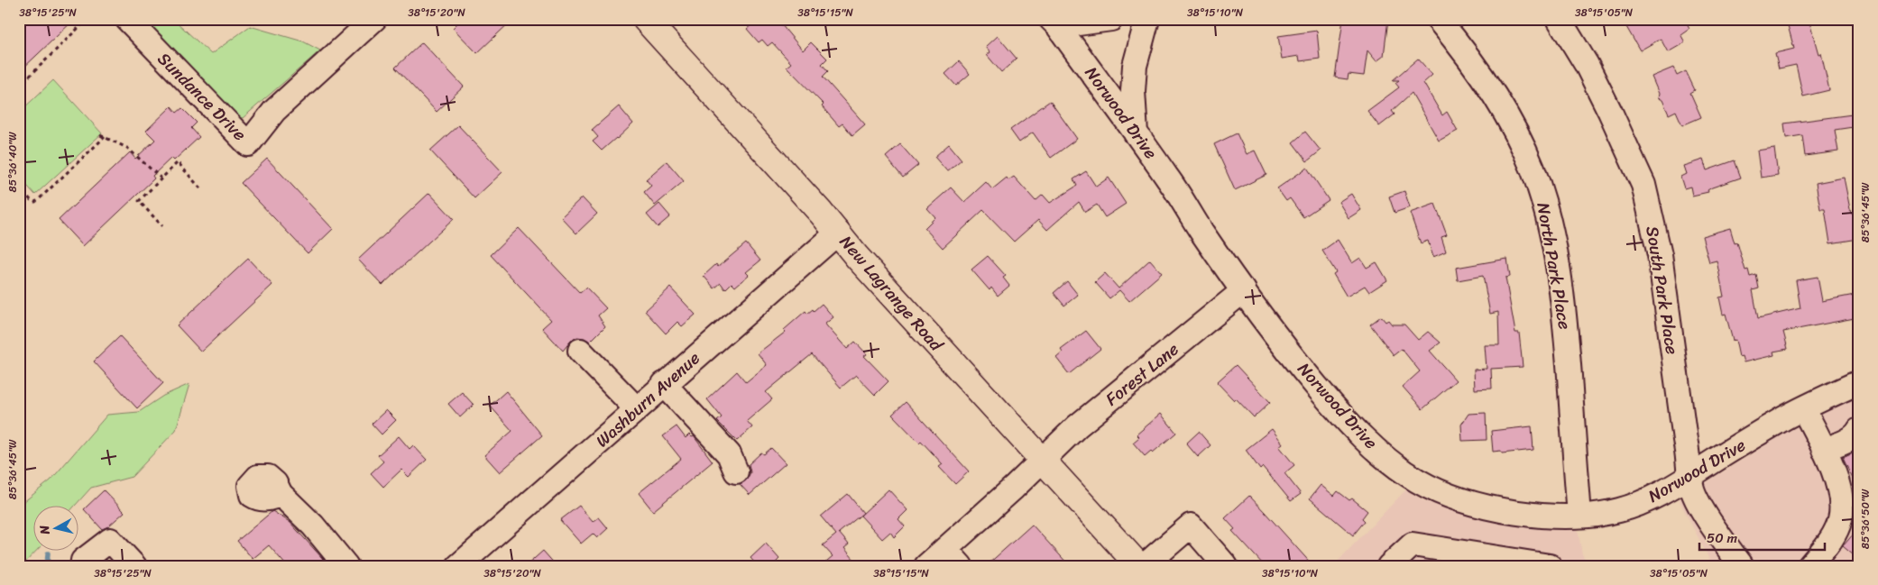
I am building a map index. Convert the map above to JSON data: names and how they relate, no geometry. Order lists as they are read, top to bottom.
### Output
{
  "streets": {
    "main road": ["New Lagrange Road"],
    "street": [
      "Sundance Drive",
      "Norwood Drive",
      "North Park Place",
      "South Park Place",
      "Forest Lane",
      "Washburn Avenue"
    ]
  },
  "crossings": [
    ["Norwood Drive", "North Park Place"],
    ["Norwood Drive", "South Park Place"],
    ["Norwood Drive", "Forest Lane"],
    ["New Lagrange Road", "Forest Lane"],
    ["New Lagrange Road", "Washburn Avenue"]
  ],
  "scale_bar": "50 m",
  "north": "left",
  "coordinates": [
    "38°15'25\"N",
    "38°15'20\"N",
    "38°15'15\"N",
    "38°15'10\"N",
    "38°15'05\"N",
    "85°36'40\"W",
    "85°36'45\"W",
    "85°36'50\"W"
  ]
}
